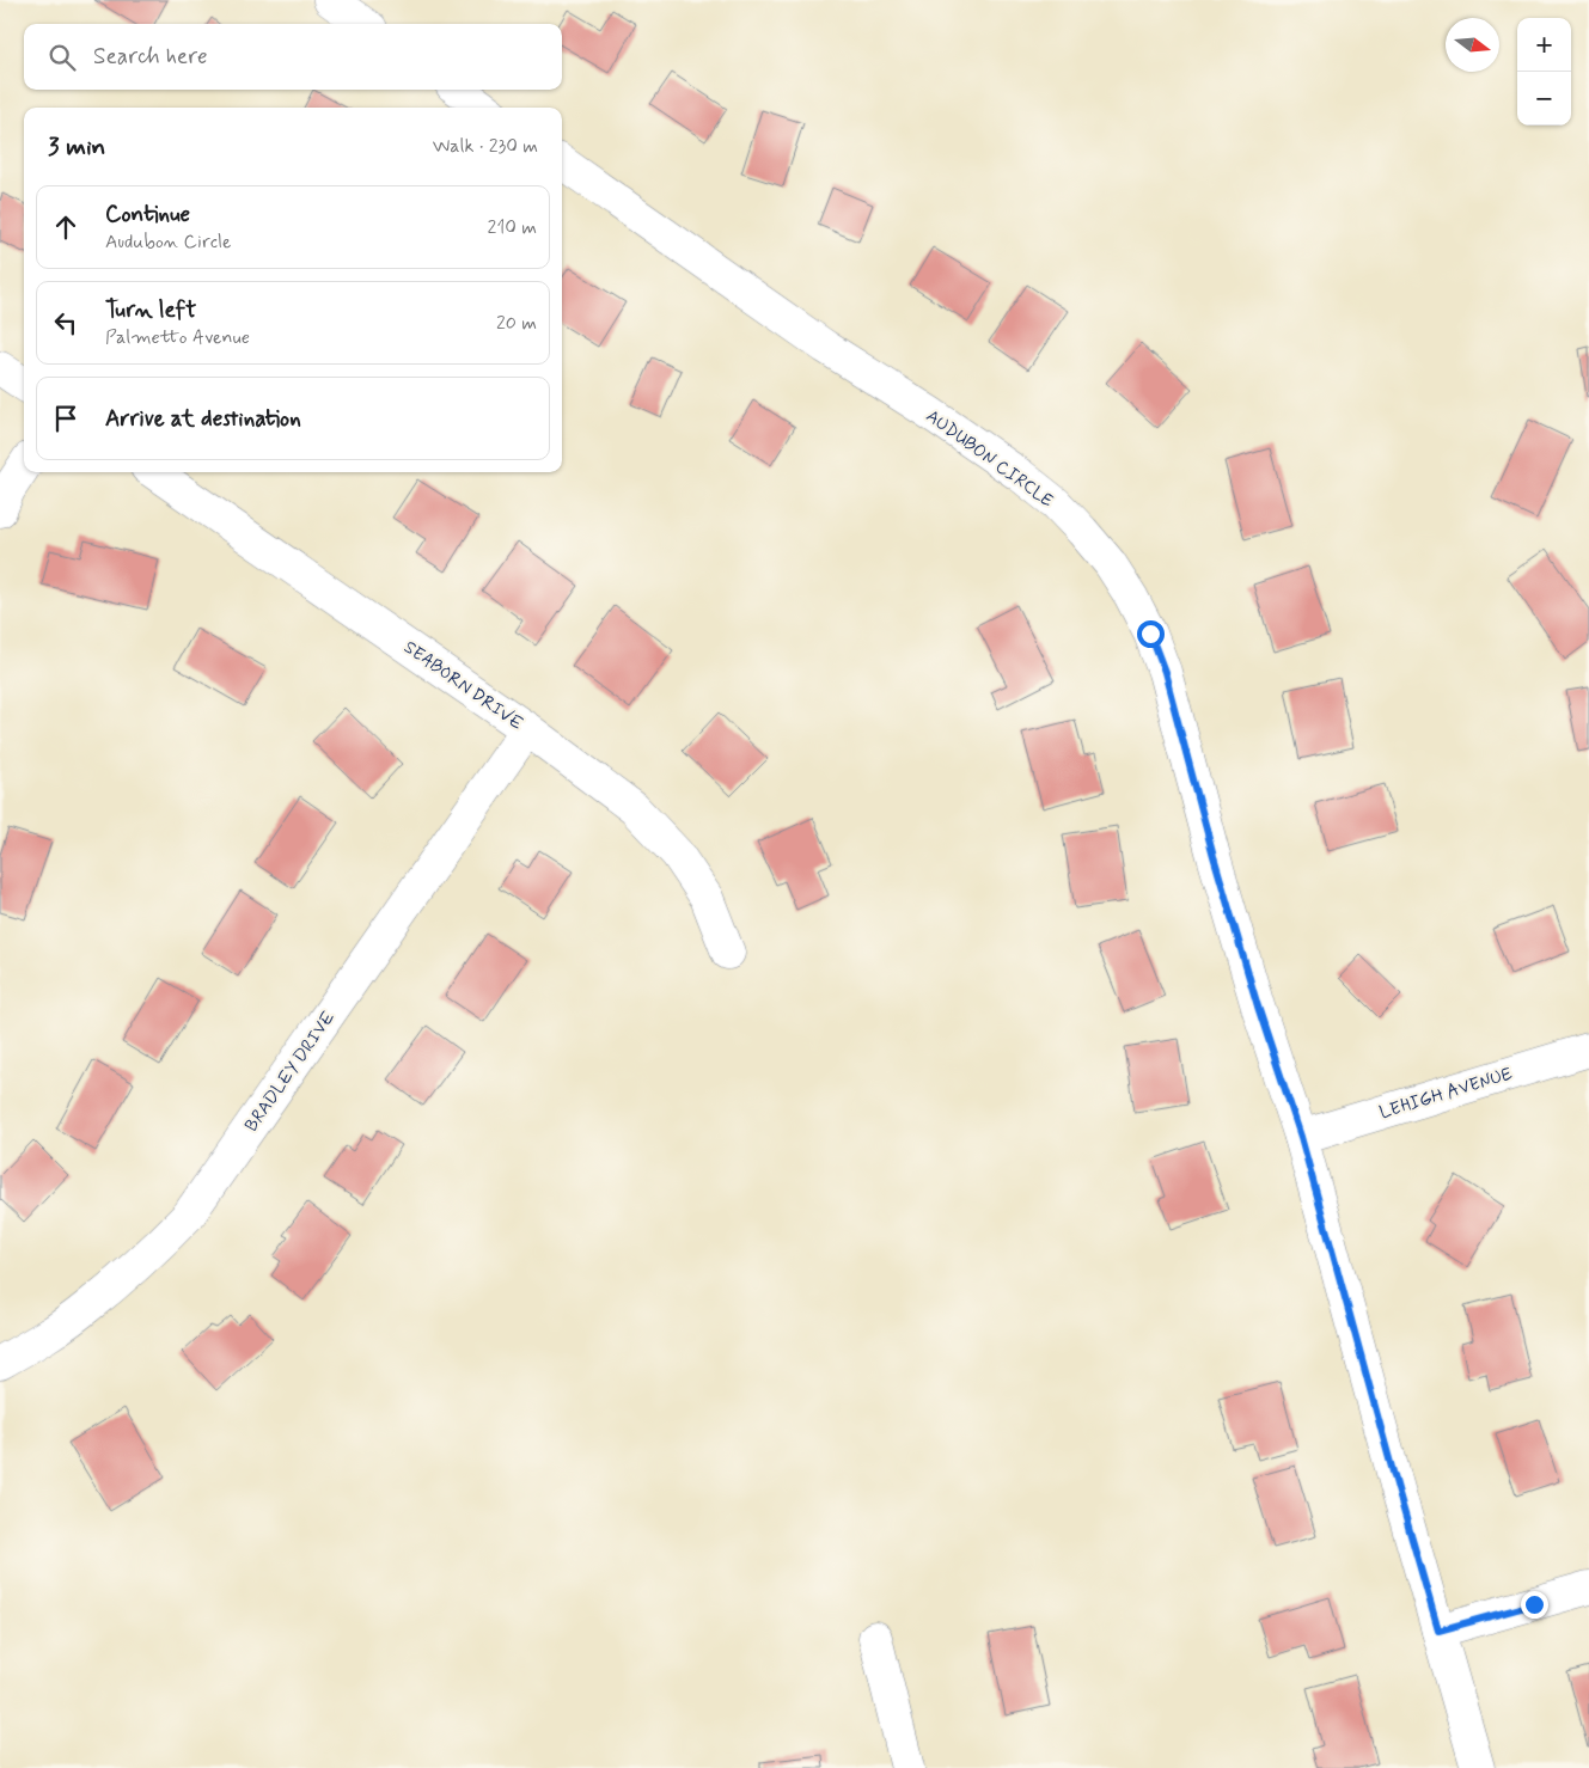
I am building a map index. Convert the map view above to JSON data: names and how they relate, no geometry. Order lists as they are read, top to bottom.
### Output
{
  "streets": {
    "street": [
      "AUDUBON CIRCLE",
      "SEABORN DRIVE",
      "BRADLEY DRIVE",
      "LEHIGH AVENUE"
    ]
  },
  "crossings": [
    ["AUDUBON CIRCLE", "LEHIGH AVENUE"],
    ["SEABORN DRIVE", "BRADLEY DRIVE"]
  ],
  "north": "right",
  "page": {
    "map_buttons": ["+", "−"],
    "search": "Search here",
    "heading": ["3 min", "Walk · 230 m"],
    "list": [
      ["Continue", "Audubon Circle", "210 m"],
      ["Turn left", "Palmetto Avenue", "20 m"],
      "Arrive at destination"
    ]
  }
}
